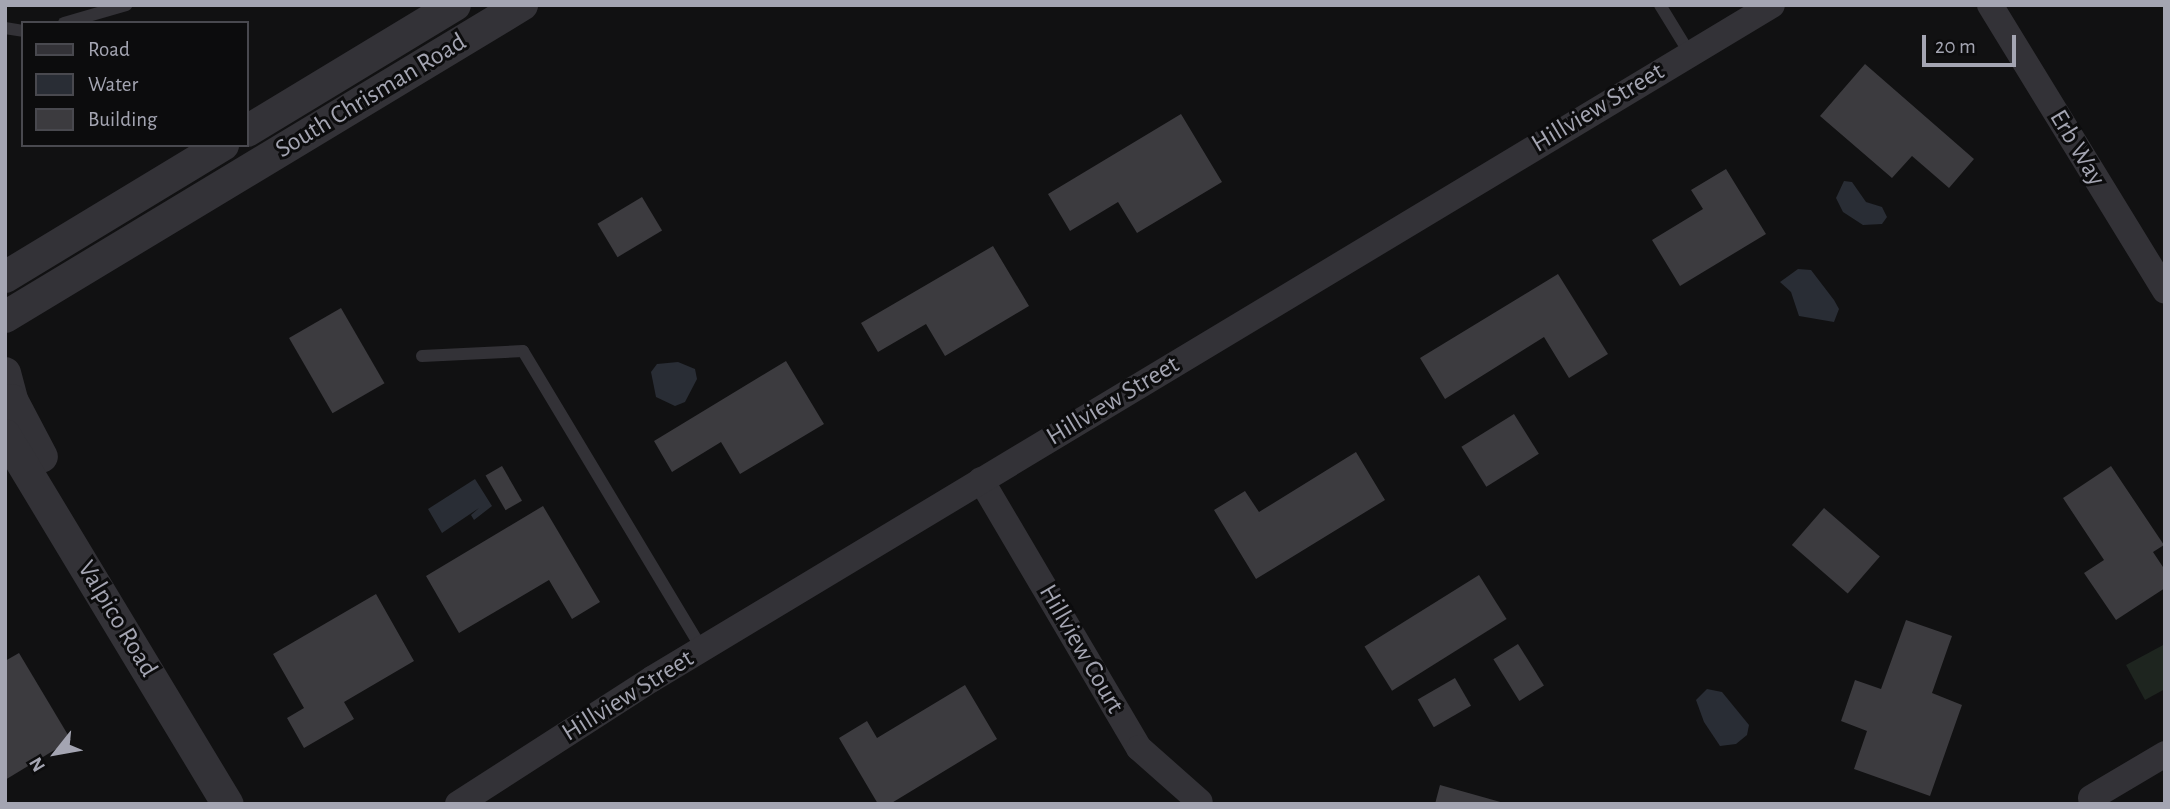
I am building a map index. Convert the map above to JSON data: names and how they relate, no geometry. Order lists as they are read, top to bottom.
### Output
{
  "streets": {
    "street": [
      "South Chrisman Road",
      "Hillview Street",
      "Erb Way",
      "Valpico Road",
      "Hillview Court"
    ]
  },
  "crossings": [
    ["Hillview Street", "Hillview Court"]
  ],
  "legend": ["Road", "Water", "Building"],
  "scale_bar": "20 m",
  "north": "bottom left"
}
